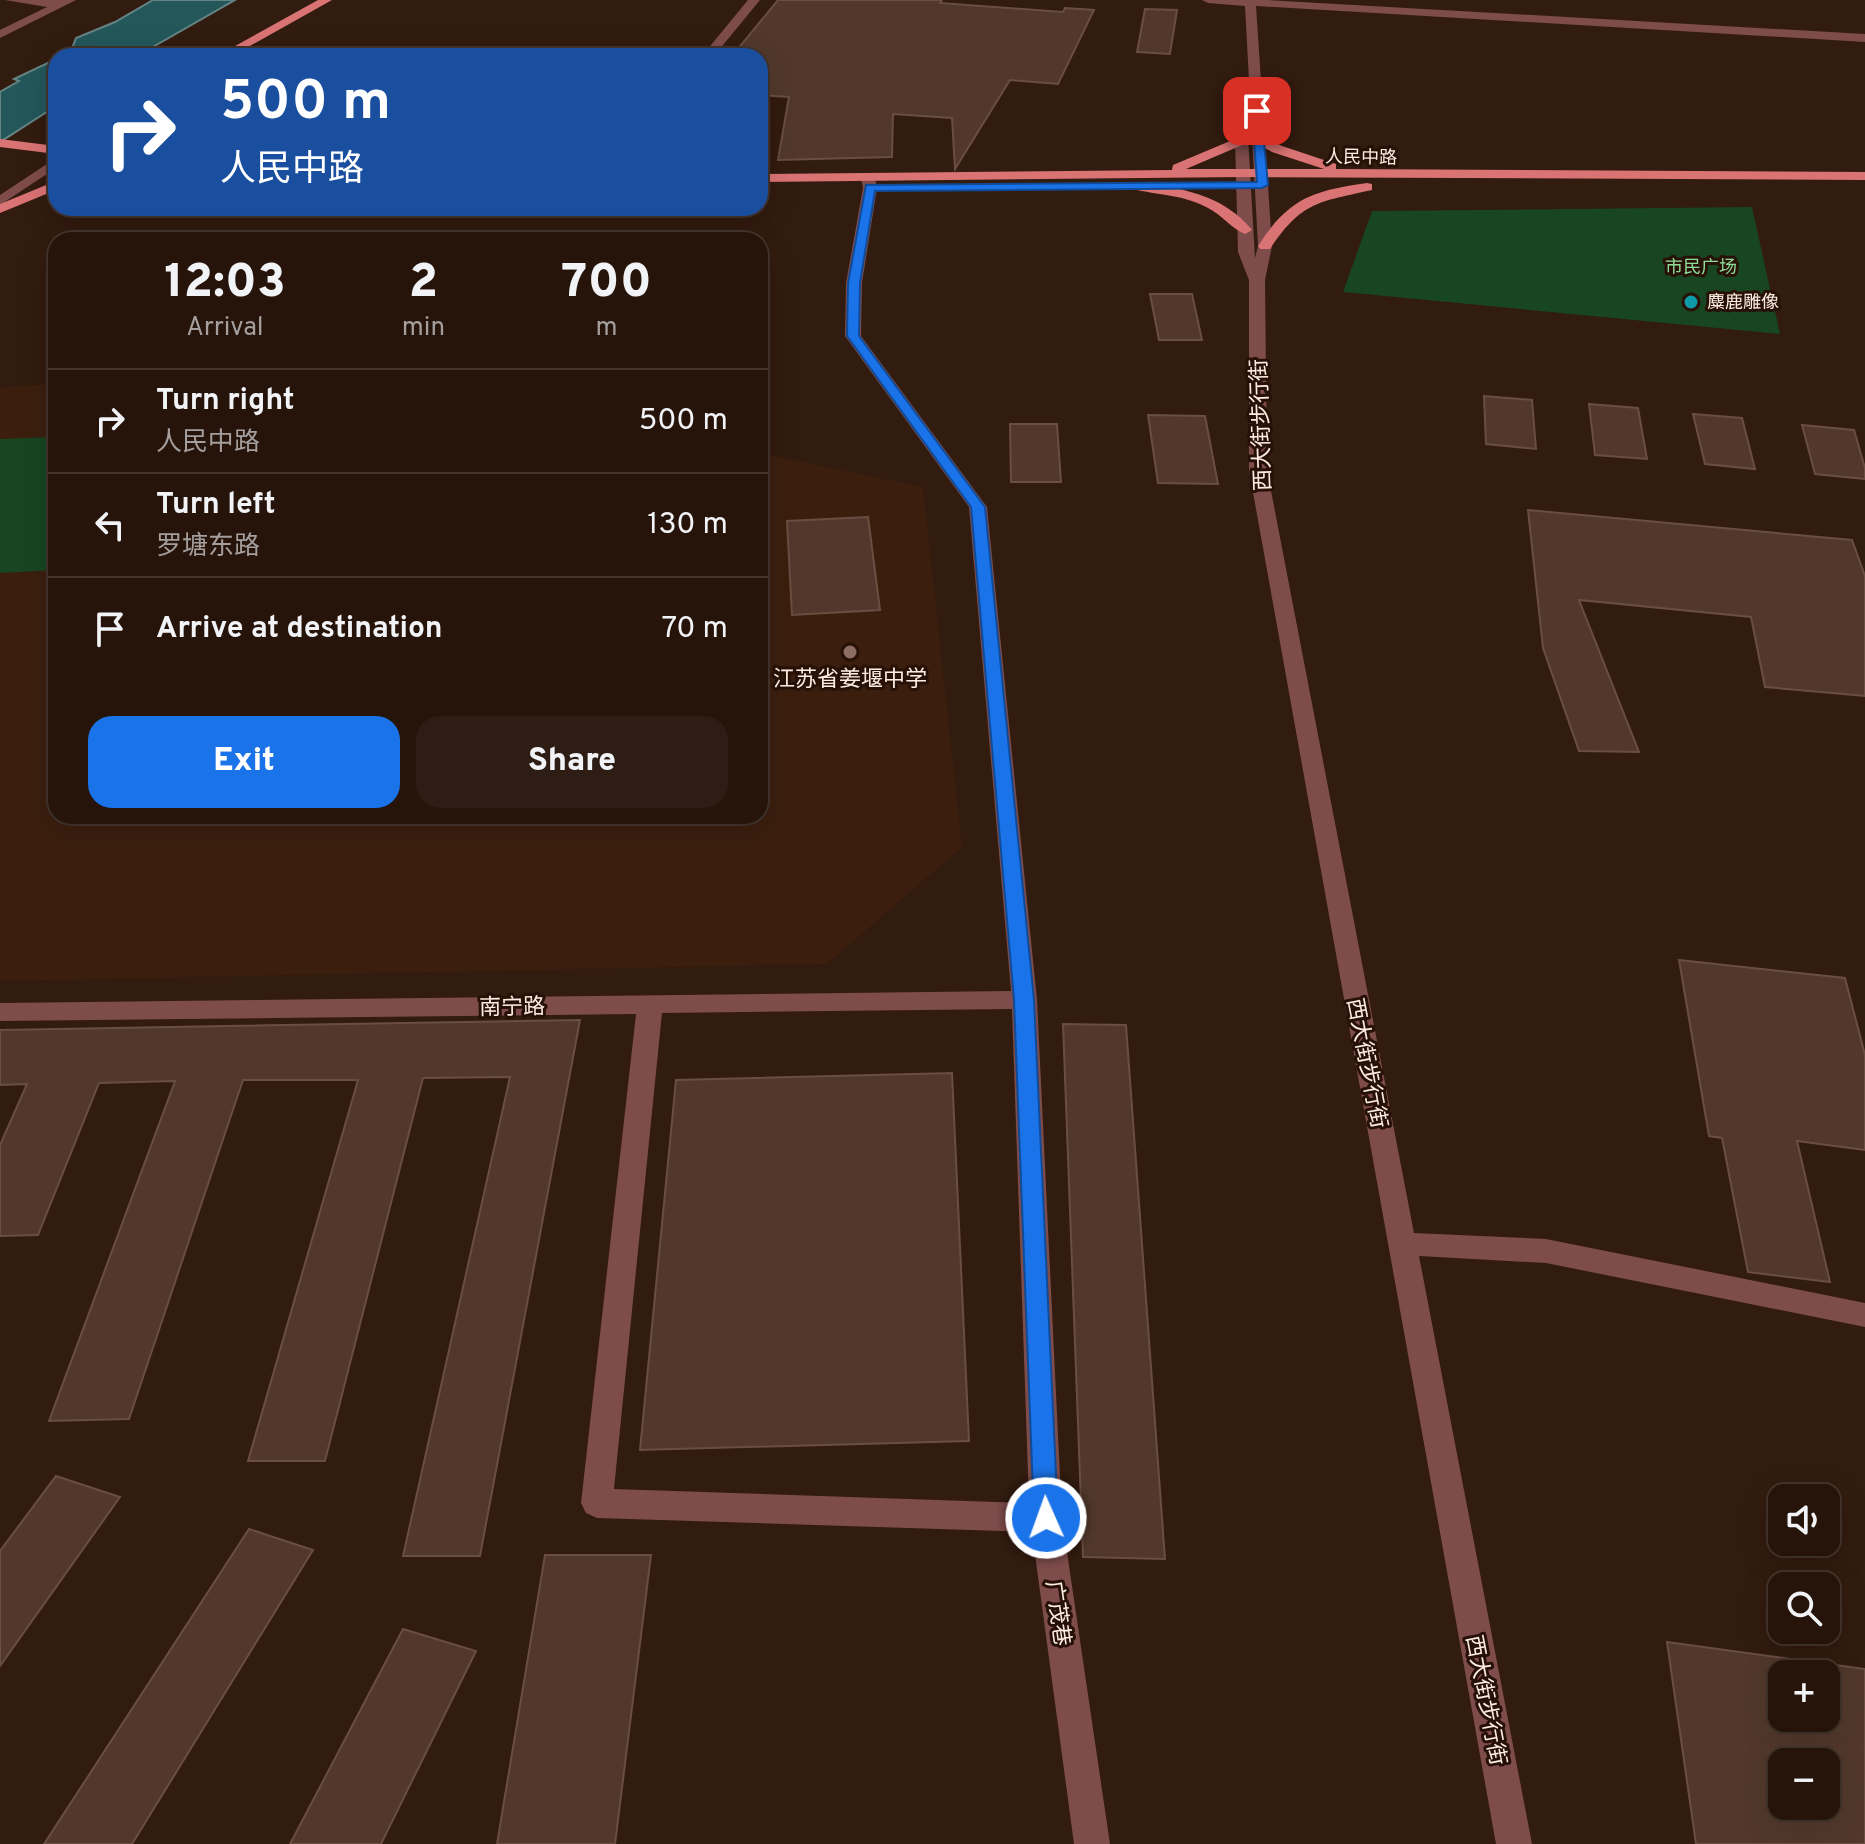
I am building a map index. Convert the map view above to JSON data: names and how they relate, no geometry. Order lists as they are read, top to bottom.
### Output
{
  "streets": {
    "main road": ["人民中路"],
    "street": ["西大街步行街", "南宁路", "广茂巷"]
  },
  "crossings": [
    ["人民中路", "广茂巷"],
    ["南宁路", "广茂巷"]
  ],
  "parks": ["市民广场"],
  "places": ["麋鹿雕像", "江苏省姜堰中学"],
  "page": {
    "turn": ["500 m", "人民中路"],
    "eta": [
      "12:03",
      "Arrival",
      "2",
      "min",
      "700",
      "m"
    ],
    "list": [
      {
        "name": "Turn right",
        "note": "人民中路",
        "value": "500 m"
      },
      {
        "name": "Turn left",
        "note": "罗塘东路",
        "value": "130 m"
      },
      {
        "name": "Arrive at destination",
        "value": "70 m"
      }
    ],
    "buttons": ["Exit", "Share"],
    "map_buttons": ["+", "−"]
  }
}
